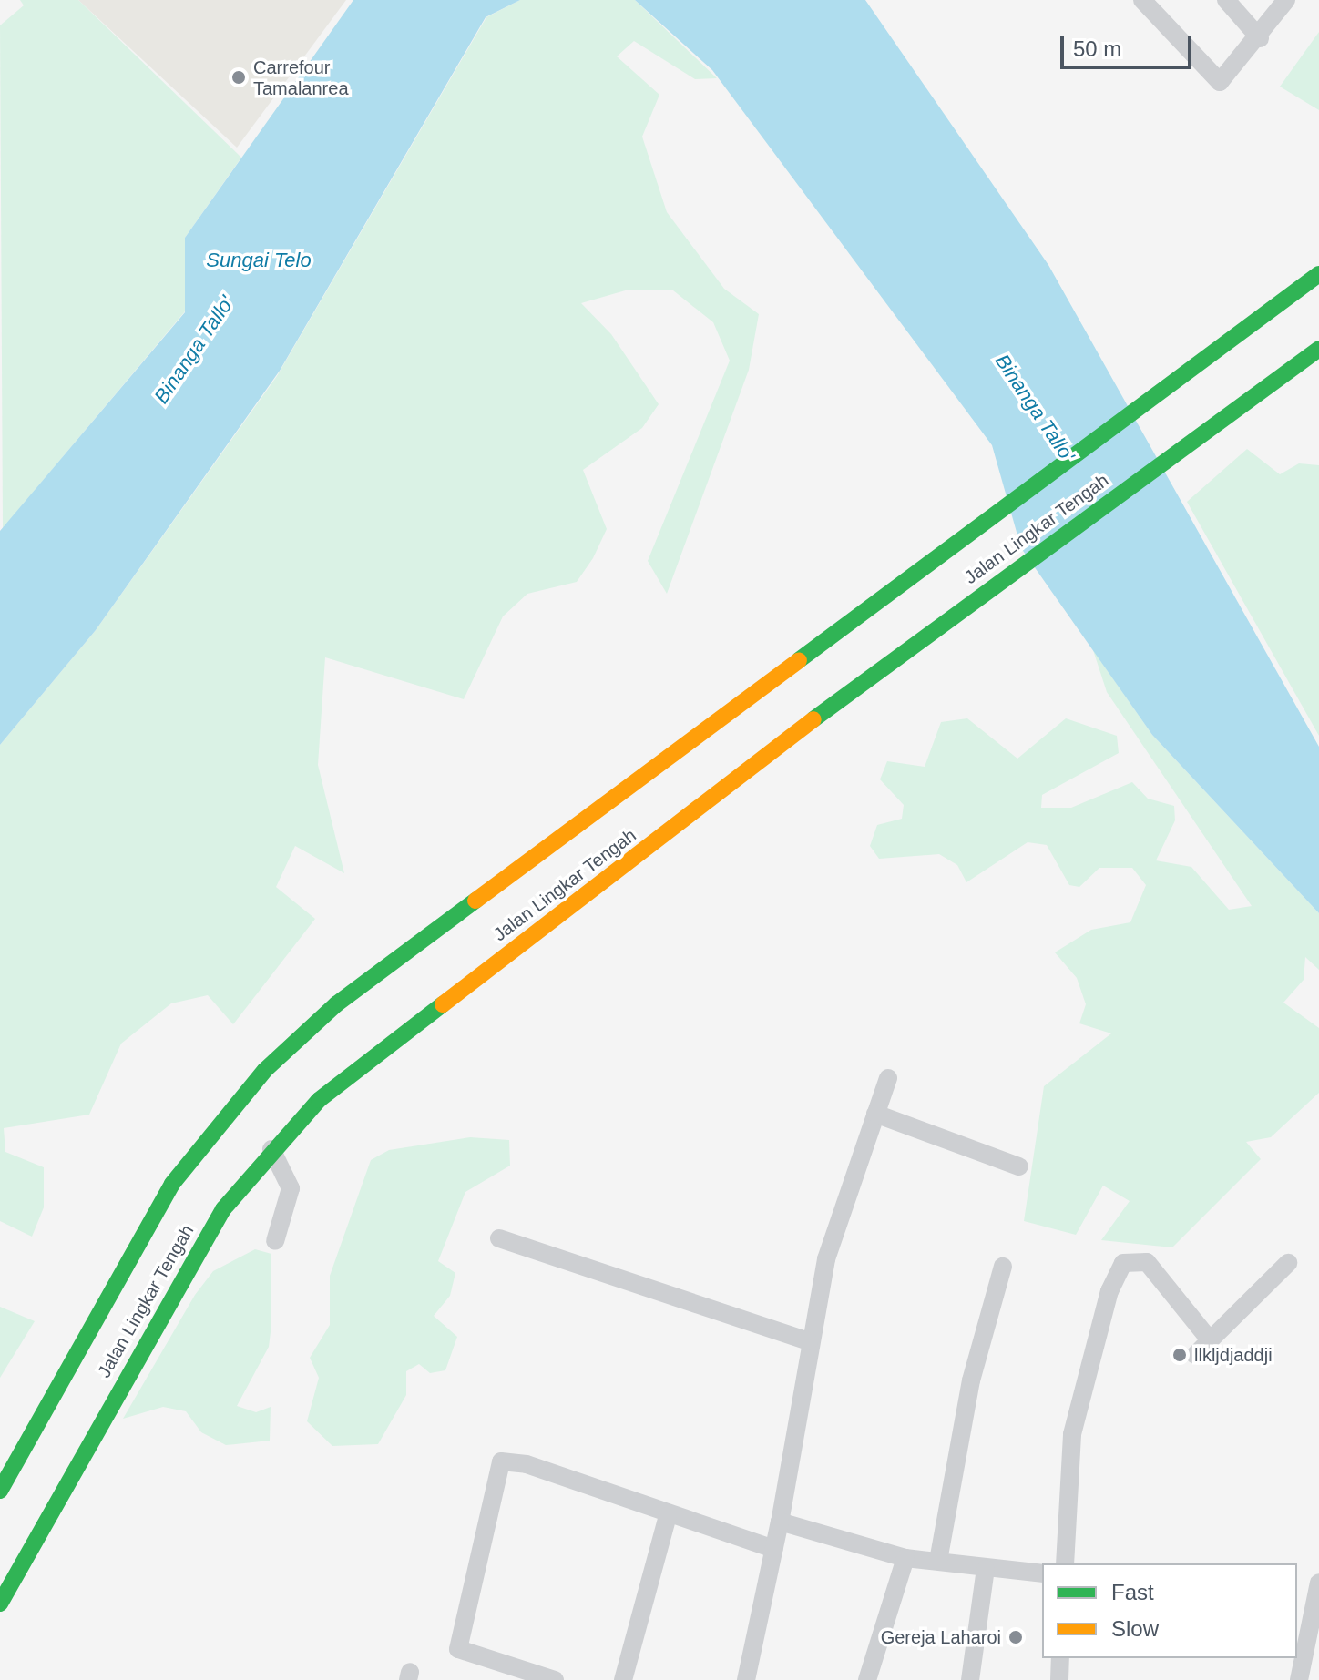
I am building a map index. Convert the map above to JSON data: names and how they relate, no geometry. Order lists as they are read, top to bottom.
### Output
{
  "streets": {
    "main road": ["Jalan Lingkar Tengah"]
  },
  "water": ["Sungai Telo", "Binanga Tallo'"],
  "places": ["Carrefour Tamalanrea", "llkljdjaddji", "Gereja Laharoi"],
  "legend": ["Fast", "Slow"],
  "scale_bar": "50 m"
}
